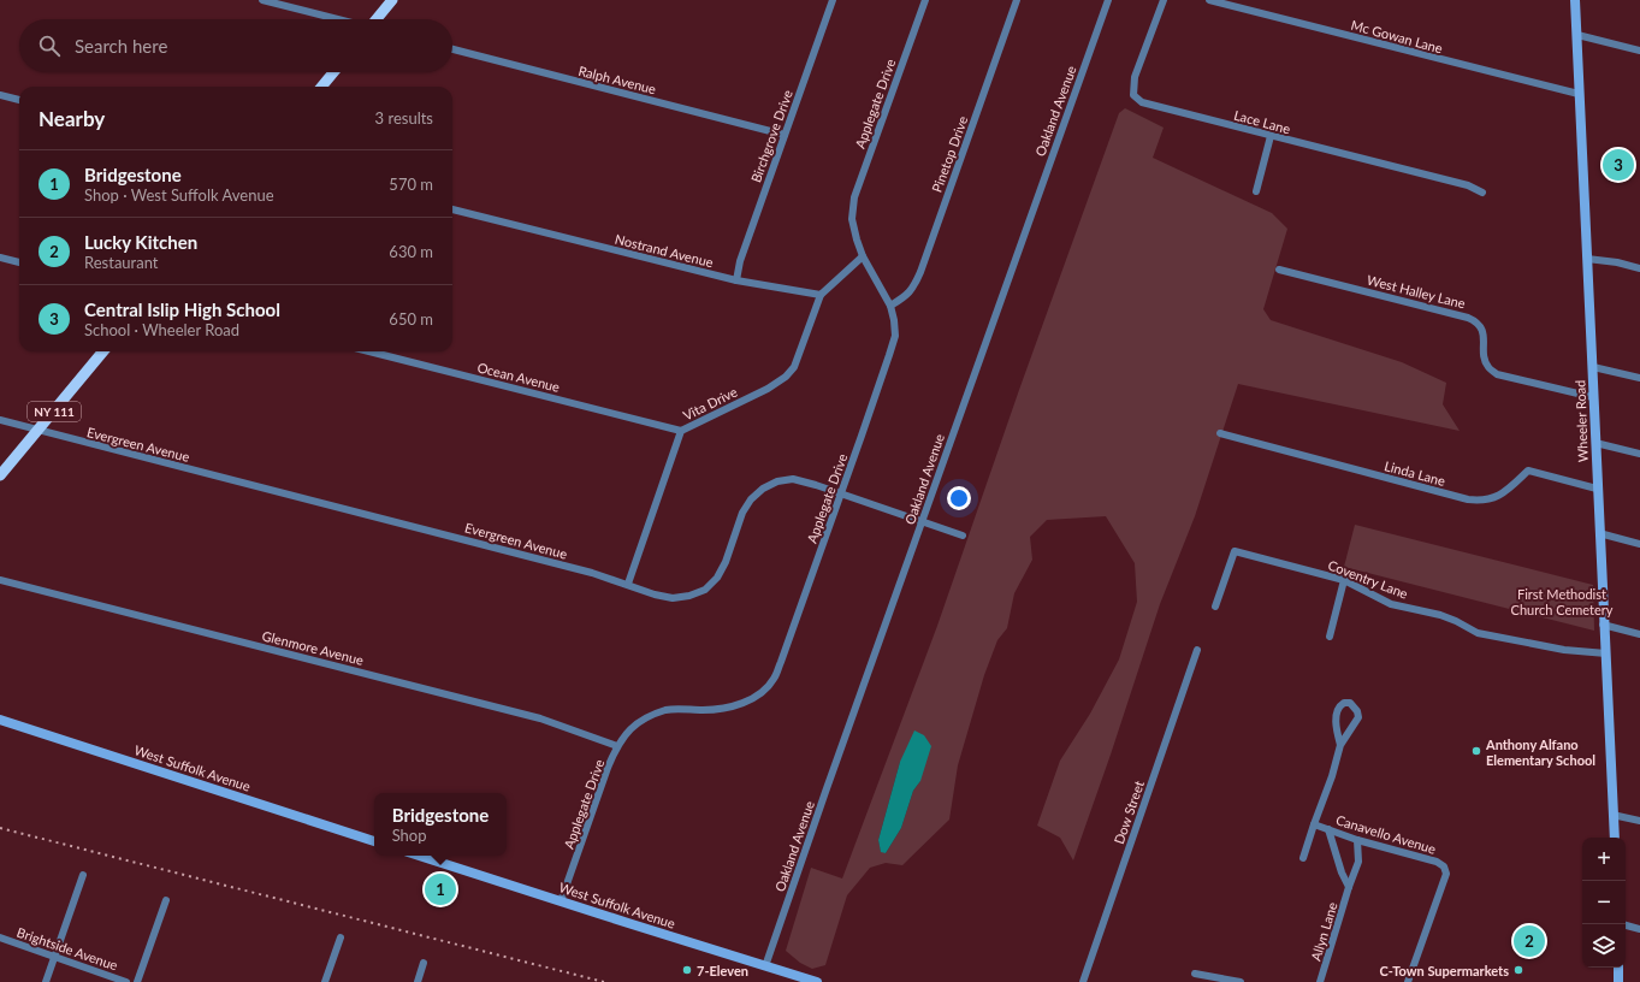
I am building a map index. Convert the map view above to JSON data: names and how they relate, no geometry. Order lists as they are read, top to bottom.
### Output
{
  "streets": {
    "main road": ["NY 111", "Wheeler Road", "West Suffolk Avenue"],
    "street": [
      "Mc Gowan Lane",
      "Ralph Avenue",
      "Applegate Drive",
      "Oakland Avenue",
      "Lace Lane",
      "Birchgrove Drive",
      "Pinetop Drive",
      "Nostrand Avenue",
      "West Halley Lane",
      "Ocean Avenue",
      "Vita Drive",
      "Evergreen Avenue",
      "Linda Lane",
      "Coventry Lane",
      "Glenmore Avenue",
      "Dow Street",
      "Canavello Avenue",
      "Allyn Lane",
      "Brightside Avenue"
    ]
  },
  "crossings": [
    ["Mc Gowan Lane", "Wheeler Road"],
    ["Ralph Avenue", "Birchgrove Drive"],
    ["Applegate Drive", "Pinetop Drive"],
    ["Applegate Drive", "Evergreen Avenue"],
    ["Applegate Drive", "Glenmore Avenue"],
    ["Applegate Drive", "West Suffolk Avenue"],
    ["Oakland Avenue", "Evergreen Avenue"],
    ["Oakland Avenue", "West Suffolk Avenue"],
    ["Birchgrove Drive", "Nostrand Avenue"],
    ["Nostrand Avenue", "Vita Drive"],
    ["West Halley Lane", "Wheeler Road"],
    ["Ocean Avenue", "Vita Drive"],
    ["Vita Drive", "Evergreen Avenue"],
    ["NY 111", "Evergreen Avenue"],
    ["Wheeler Road", "Linda Lane"],
    ["Wheeler Road", "Coventry Lane"],
    ["Canavello Avenue", "Allyn Lane"]
  ],
  "parks": ["First Methodist Church Cemetery"],
  "places": ["Anthony Alfano Elementary School", "7-Eleven", "C‑Town Supermarkets"],
  "page": {
    "search": "Search here",
    "heading": ["Nearby", "3 results"],
    "pins": ["3", "1", "2"],
    "list": [
      {
        "mark": "1",
        "name": "Bridgestone",
        "note": "Shop · West Suffolk Avenue",
        "value": "570 m"
      },
      {
        "mark": "2",
        "name": "Lucky Kitchen",
        "note": "Restaurant",
        "value": "630 m"
      },
      {
        "mark": "3",
        "name": "Central Islip High School",
        "note": "School · Wheeler Road",
        "value": "650 m"
      }
    ],
    "popup": ["Bridgestone", "Shop"],
    "map_buttons": ["+", "−"]
  }
}
